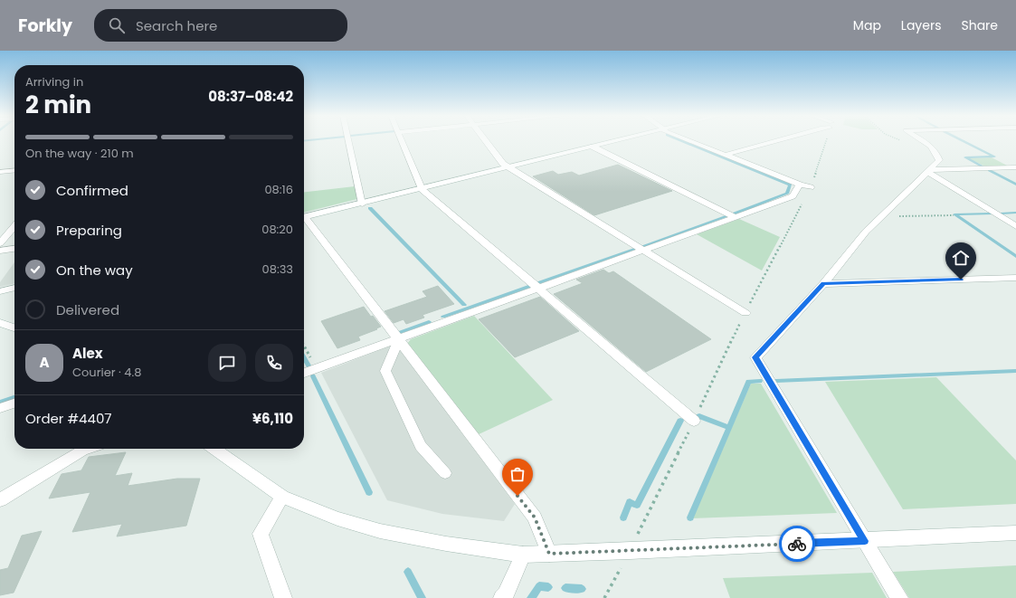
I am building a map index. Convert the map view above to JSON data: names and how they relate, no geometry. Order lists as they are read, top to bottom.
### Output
{
  "page": {
    "header": "Forkly",
    "search": "Search here",
    "nav": ["Map", "Layers", "Share"],
    "heading": ["2 min", "Arriving in", "08:37–08:42"],
    "panel": [
      "Alex",
      "Courier · 4.8",
      "Order #4407",
      "¥6,110"
    ],
    "bar": "On the way · 210 m",
    "list": [
      ["Confirmed", "08:16"],
      ["Preparing", "08:20"],
      ["On the way", "08:33"],
      "Delivered"
    ],
    "round": "A"
  }
}
